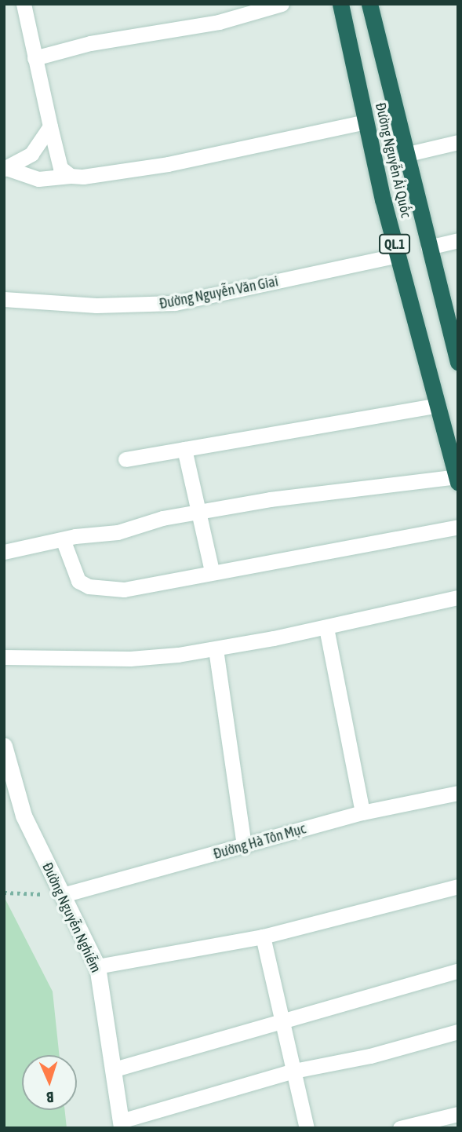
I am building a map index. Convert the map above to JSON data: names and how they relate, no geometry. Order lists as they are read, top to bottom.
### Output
{
  "streets": {
    "highway": ["Đường Nguyễn Ái Quốc", "QL.1"],
    "street": ["Đường Nguyễn Văn Giai", "Đường Hà Tôn Mục", "Đường Nguyễn Nghiễm"]
  },
  "crossings": [
    ["Đường Nguyễn Ái Quốc", "Đường Nguyễn Văn Giai"],
    ["Đường Hà Tôn Mục", "Đường Nguyễn Nghiễm"]
  ],
  "north": "bottom"
}
